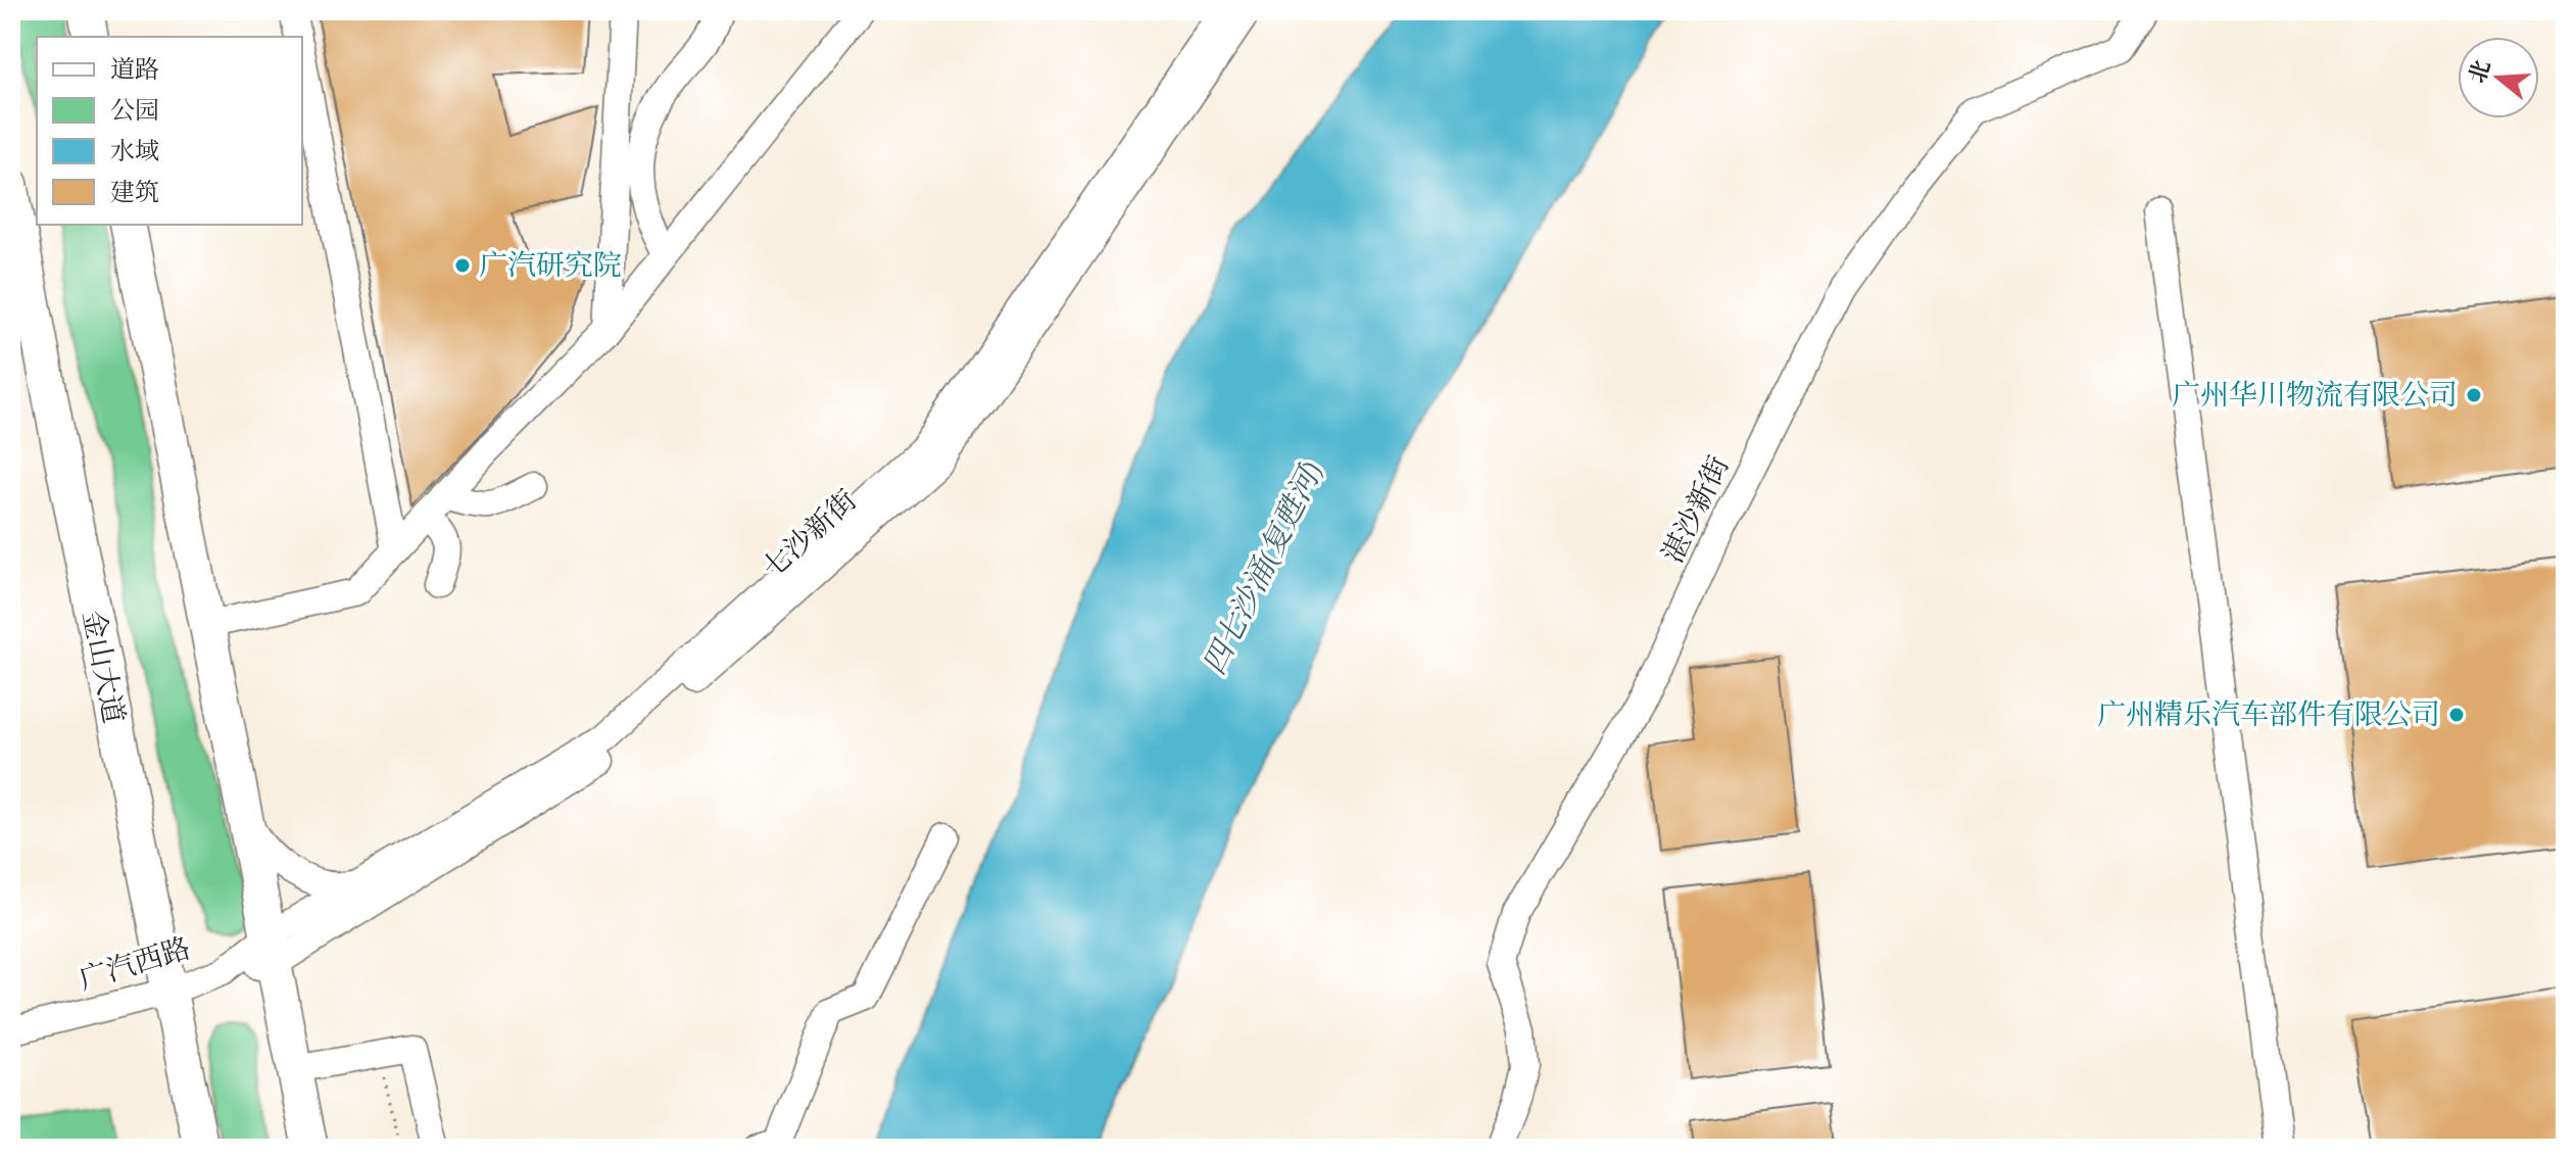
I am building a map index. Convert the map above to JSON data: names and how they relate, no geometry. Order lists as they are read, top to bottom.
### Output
{
  "streets": {
    "main road": ["金山大道"],
    "street": ["湛沙新街", "七沙新街", "广汽西路"]
  },
  "crossings": [
    ["七沙新街", "广汽西路"],
    ["金山大道", "广汽西路"]
  ],
  "water": ["四七沙涌(复甦河)"],
  "places": ["广汽研究院", "广州华川物流有限公司", "广州精乐汽车部件有限公司"],
  "legend": [
    "道路",
    "公园",
    "水域",
    "建筑"
  ],
  "north": "left"
}
